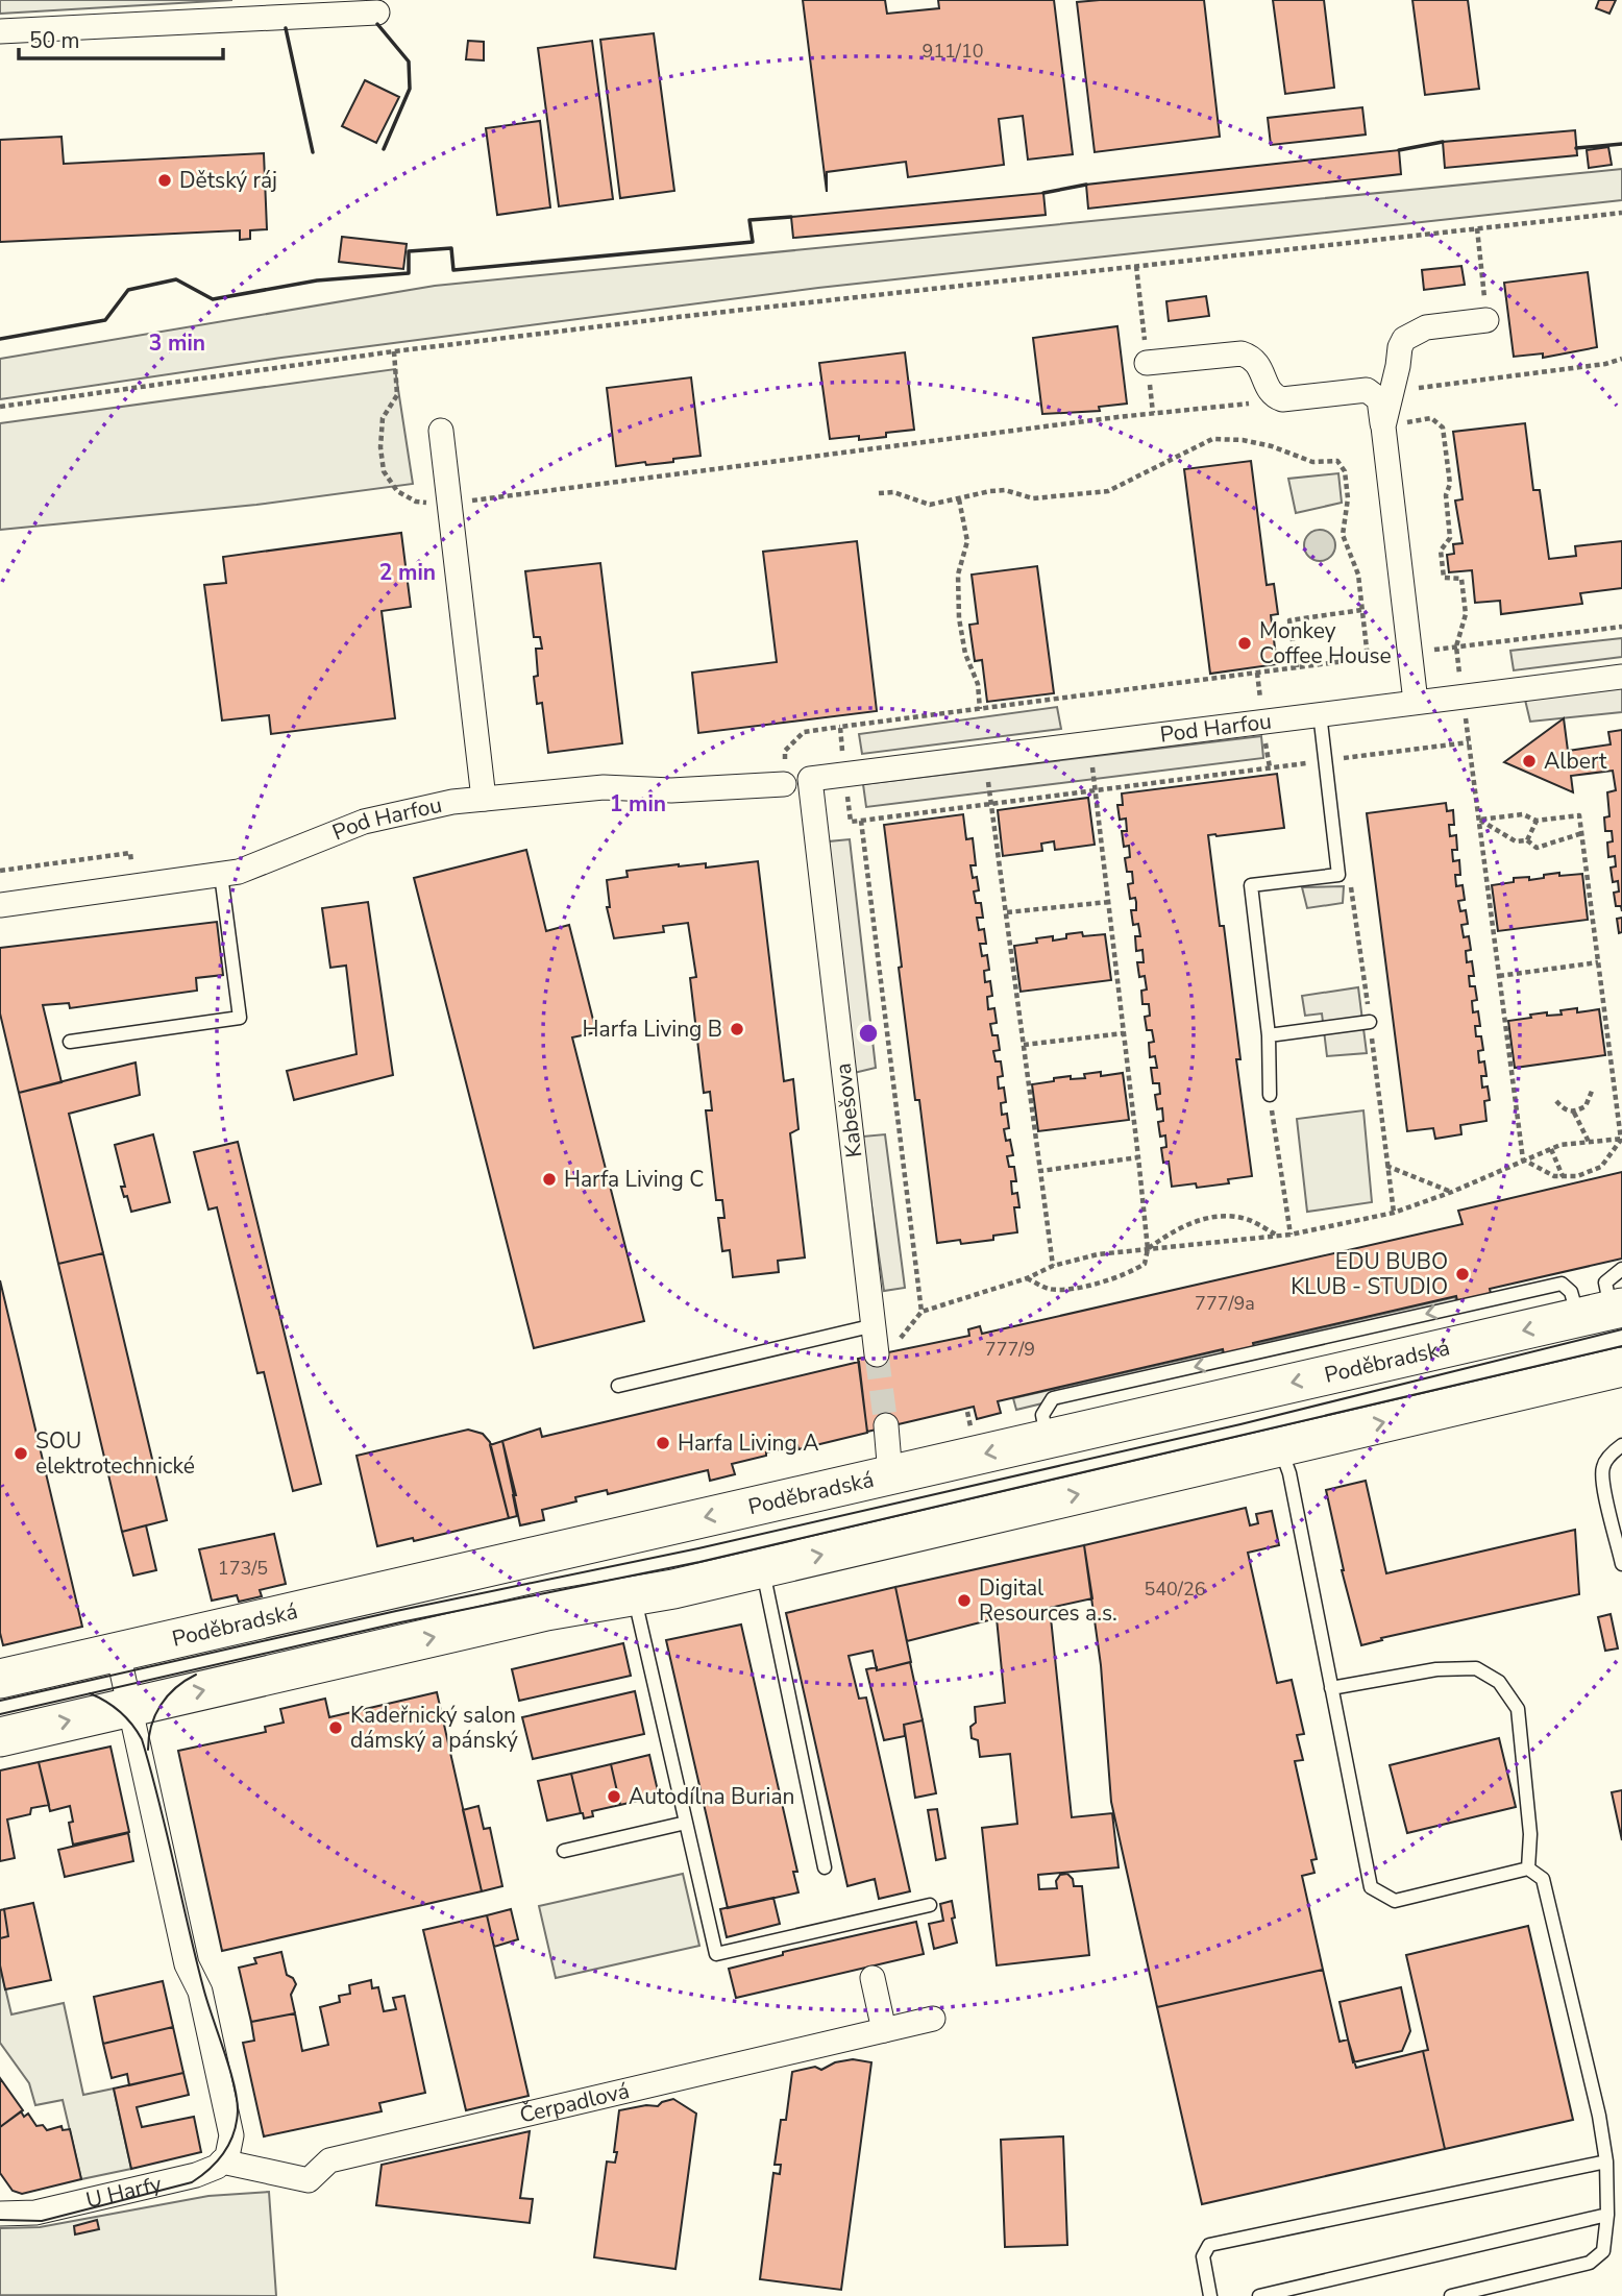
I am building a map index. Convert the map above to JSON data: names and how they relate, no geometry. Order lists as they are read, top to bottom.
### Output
{
  "streets": {
    "main road": ["Poděbradská"],
    "street": [
      "Pod Harfou",
      "Kabešova",
      "Čerpadlová",
      "U Harfy"
    ]
  },
  "crossings": [
    ["Pod Harfou", "Kabešova"],
    ["Čerpadlová", "U Harfy"]
  ],
  "places": [
    "Dětský ráj",
    "Monkey Coffee House",
    "Albert",
    "Harfa Living B",
    "Harfa Living C",
    "EDU BUBO KLUB - STUDIO",
    "Harfa Living A",
    "SOU elektrotechnické",
    "Digital Resources a.s.",
    "Kadeřnický salon dámský a pánský",
    "Autodílna Burian"
  ],
  "house_numbers": [
    "911/10",
    "777/9a",
    "777/9",
    "173/5",
    "540/26"
  ],
  "scale_bar": "50 m",
  "rings": ["3 min", "2 min", "1 min"]
}
